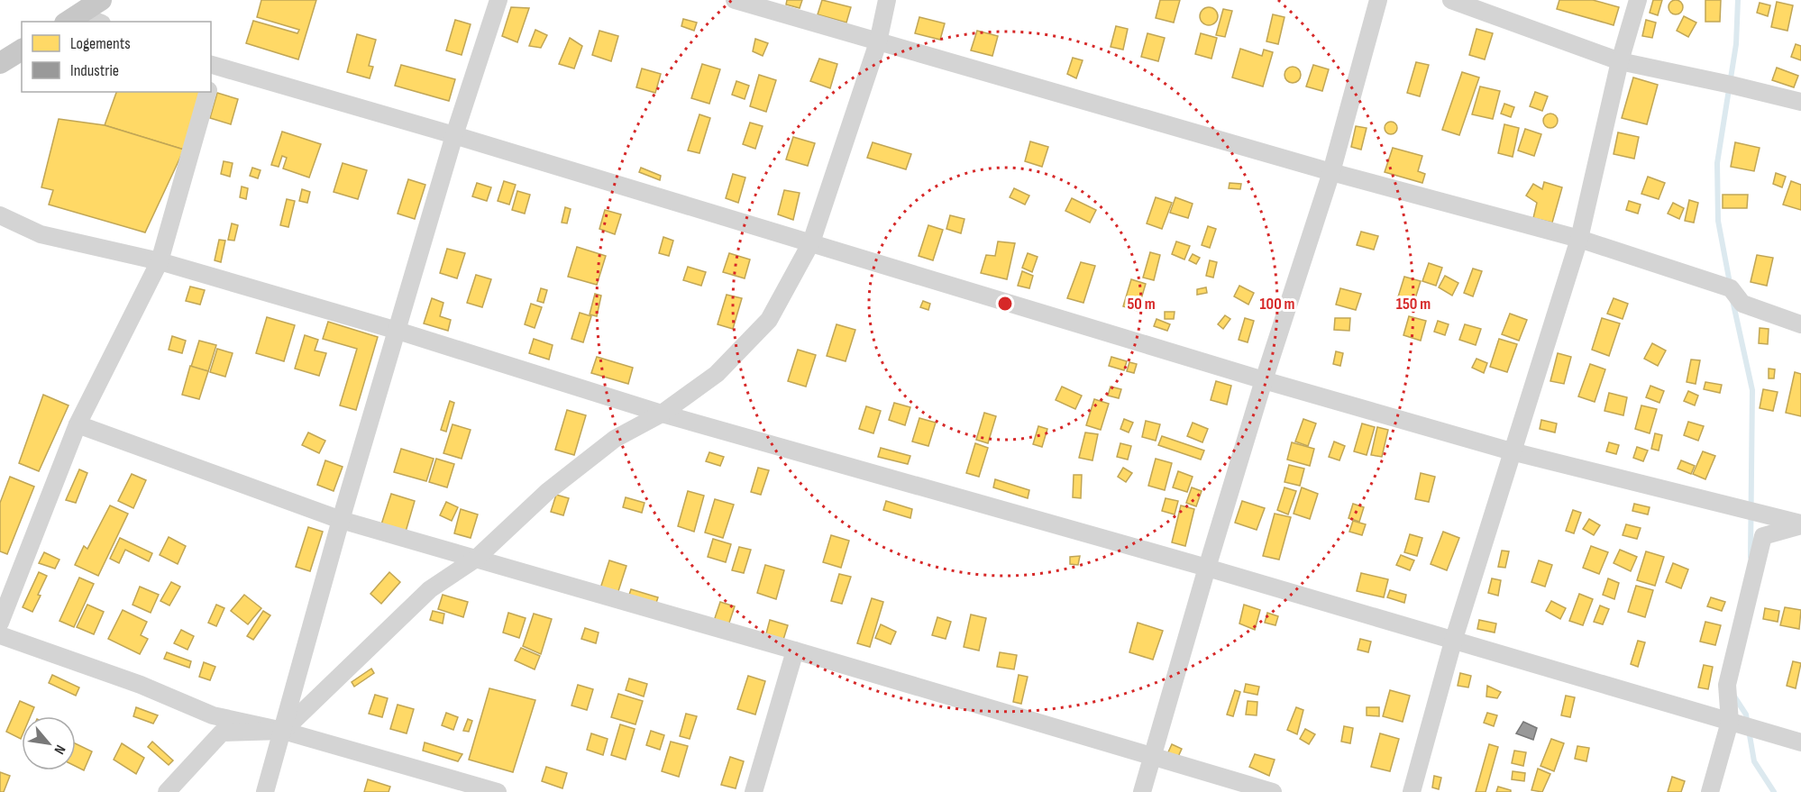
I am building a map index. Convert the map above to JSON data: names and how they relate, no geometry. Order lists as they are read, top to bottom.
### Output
{
  "legend": ["Logements", "Industrie"],
  "north": "bottom right",
  "rings": ["50 m", "100 m", "150 m"]
}
